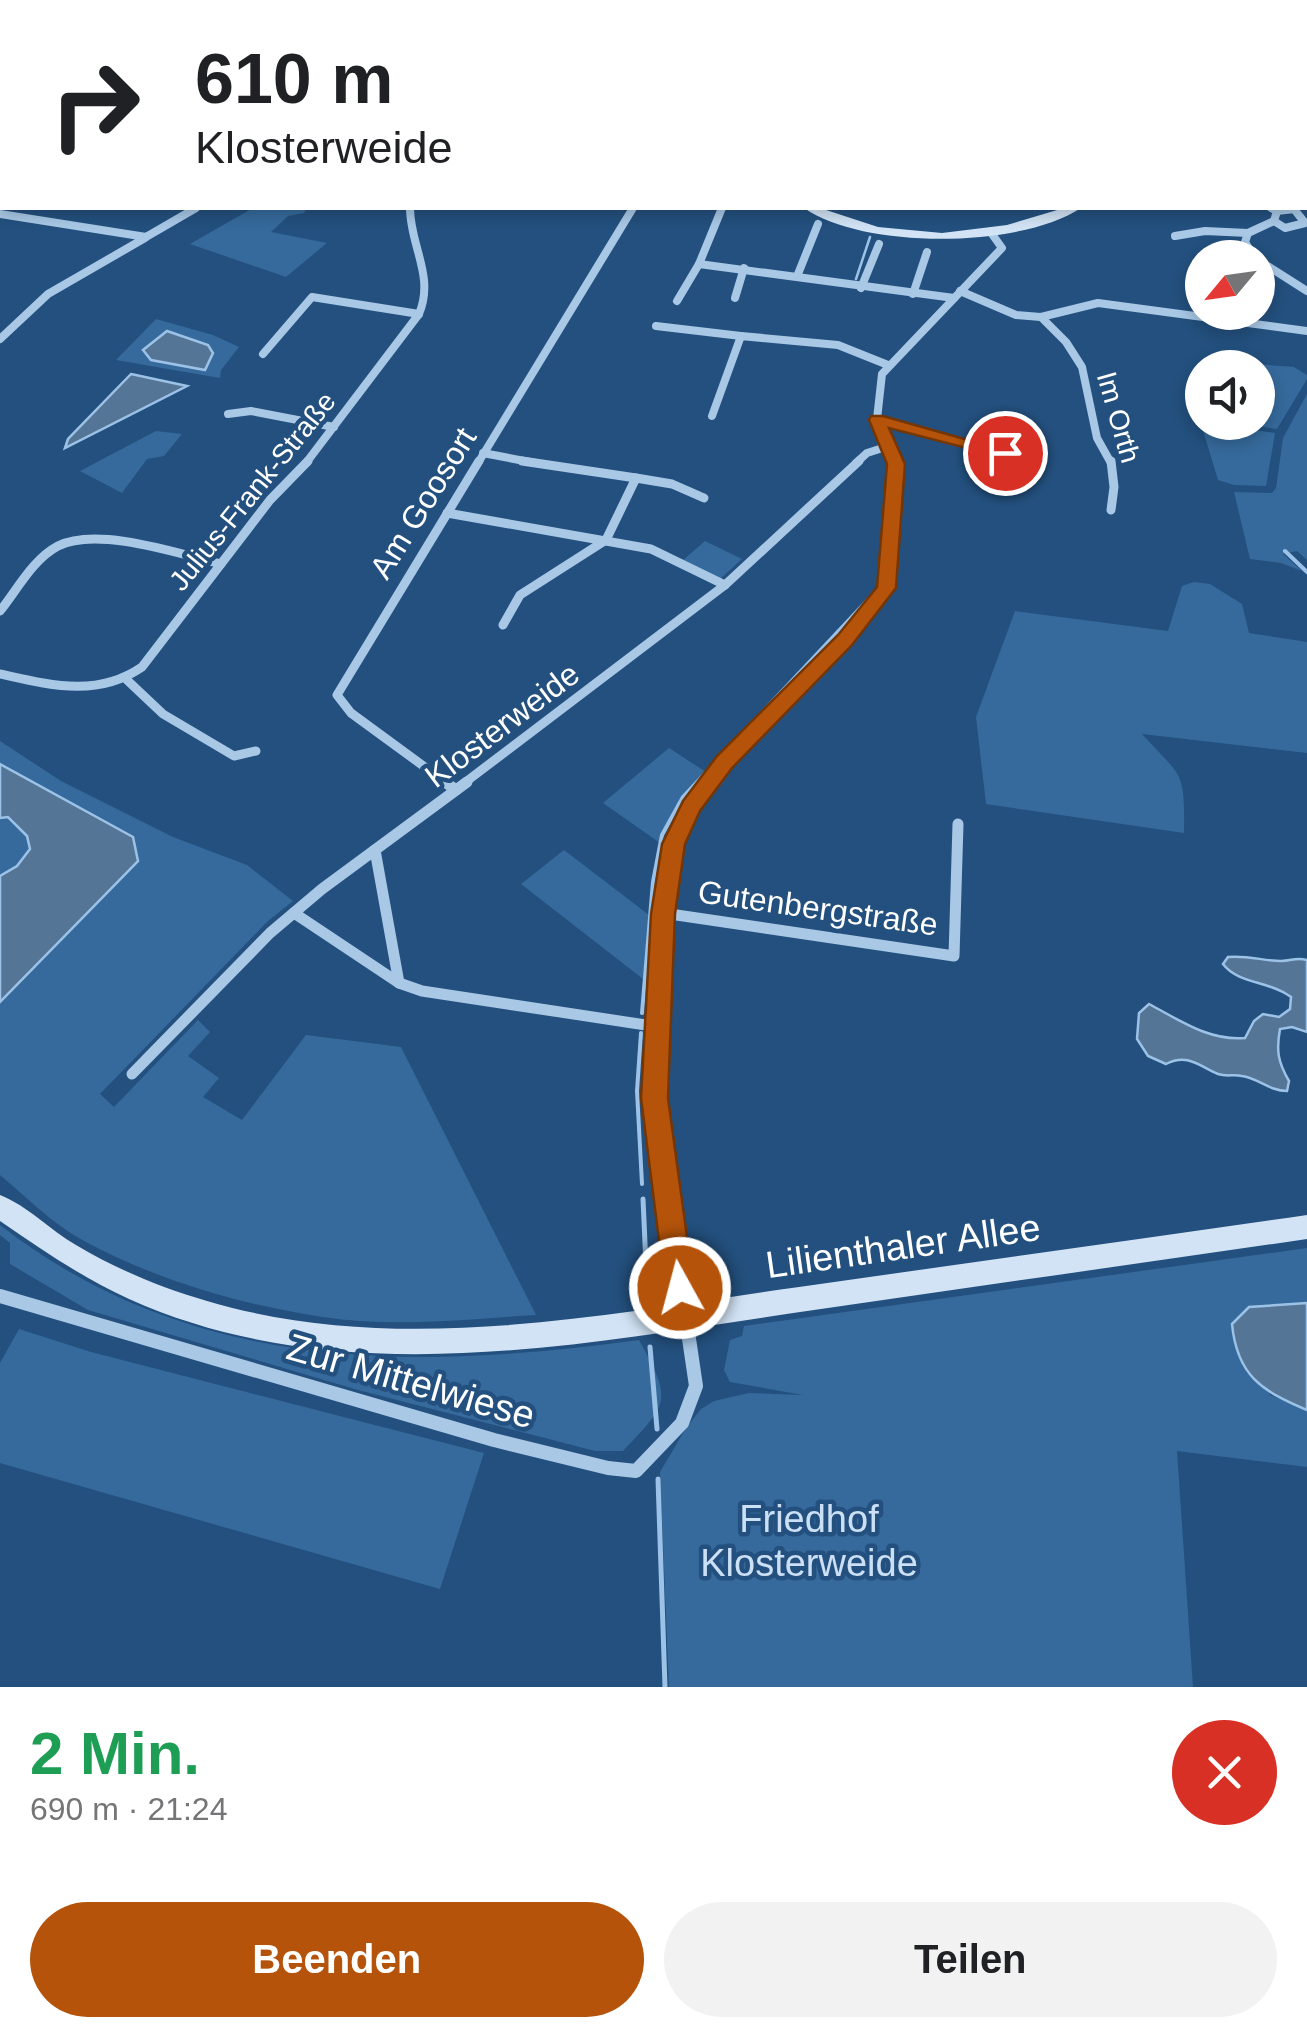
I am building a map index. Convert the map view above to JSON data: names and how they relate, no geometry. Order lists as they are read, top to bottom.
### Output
{
  "streets": {
    "main road": ["Lilienthaler Allee"],
    "street": [
      "Im Orth",
      "Julius-Frank-Straße",
      "Am Goosort",
      "Klosterweide",
      "Gutenbergstraße",
      "Zur Mittelwiese"
    ]
  },
  "crossings": [
    ["Am Goosort", "Klosterweide"],
    ["Klosterweide", "Gutenbergstraße"],
    ["Gutenbergstraße", "Lilienthaler Allee"],
    ["Gutenbergstraße", "Zur Mittelwiese"],
    ["Lilienthaler Allee", "Zur Mittelwiese"]
  ],
  "parks": ["Friedhof Klosterweide"],
  "north": "bottom left",
  "page": {
    "turn": ["610 m", "Klosterweide"],
    "heading": ["2 Min.", "690 m · 21:24"],
    "buttons": ["Beenden", "Teilen"]
  }
}
